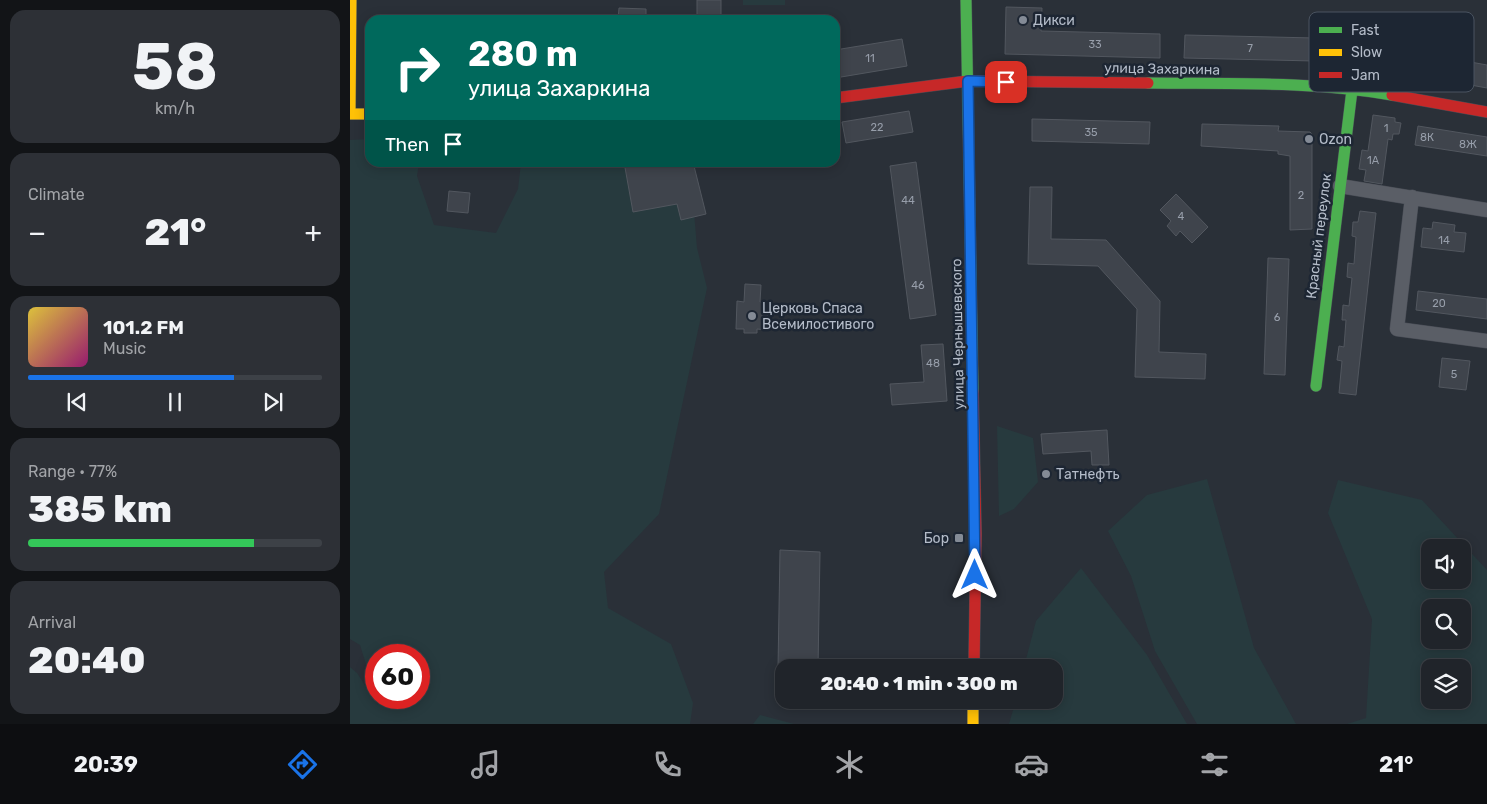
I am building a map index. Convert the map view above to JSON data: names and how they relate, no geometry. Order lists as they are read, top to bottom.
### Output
{
  "streets": {
    "street": ["улица Захаркина", "Красный переулок", "улица Чернышевского"]
  },
  "crossings": [
    ["улица Захаркина", "улица Чернышевского"]
  ],
  "places": {
    "other": [
      "Дикси",
      "Ozon",
      "Церковь Спаса Всемилостивого",
      "Татнефть"
    ],
    "transit": ["Бор"]
  },
  "house_numbers": [
    "33",
    "7",
    "11",
    "22",
    "1",
    "35",
    "8К",
    "8Ж",
    "1А",
    "2",
    "44",
    "4",
    "14",
    "46",
    "20",
    "6",
    "48",
    "5"
  ],
  "legend": ["Fast", "Slow", "Jam"],
  "page": {
    "tile": [
      ["58", "km/h"],
      "Climate",
      ["Range · 77%", "385 km"],
      ["Arrival", "20:40"]
    ],
    "turn": ["280 m", "улица Захаркина"],
    "then": "Then",
    "heat": ["−", "21°", "+"],
    "song": ["101.2 FM", "Music"],
    "limit": "60",
    "trip": "20:40 · 1 min · 300 m",
    "tabs": ["20:39", "21°"]
  }
}
